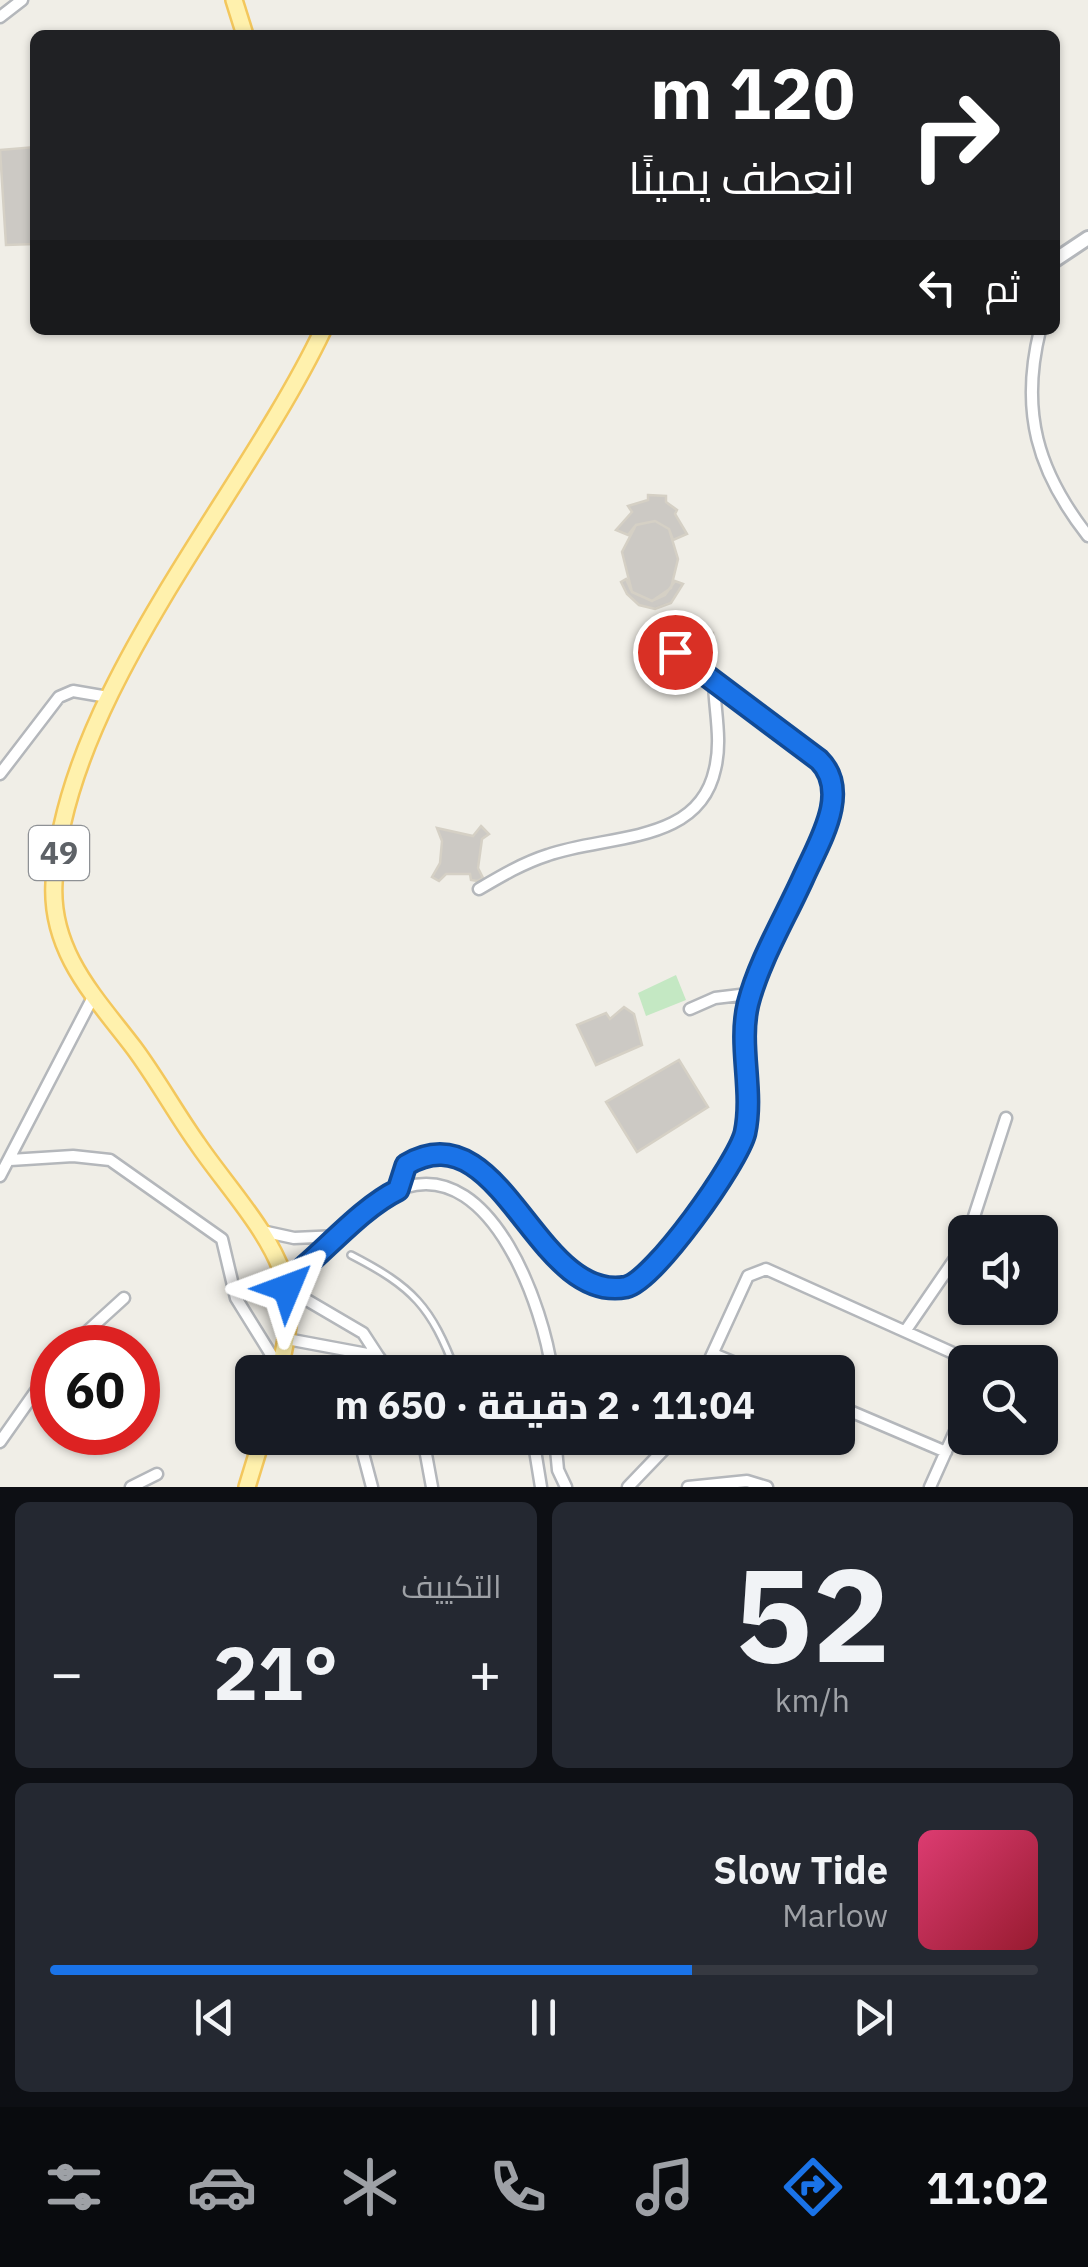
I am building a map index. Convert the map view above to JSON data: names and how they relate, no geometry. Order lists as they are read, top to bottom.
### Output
{
  "streets": {
    "main road": ["49"]
  },
  "page": {
    "turn": ["120 m", "انعطف يمينًا"],
    "then": "ثم",
    "limit": "60",
    "trip": "11:04 · 2 دقيقة · 650 m",
    "tile": [
      ["52", "km/h"],
      "التكييف"
    ],
    "heat": ["−", "21°", "+"],
    "song": ["Slow Tide", "Marlow"],
    "tabs": "11:02"
  }
}
